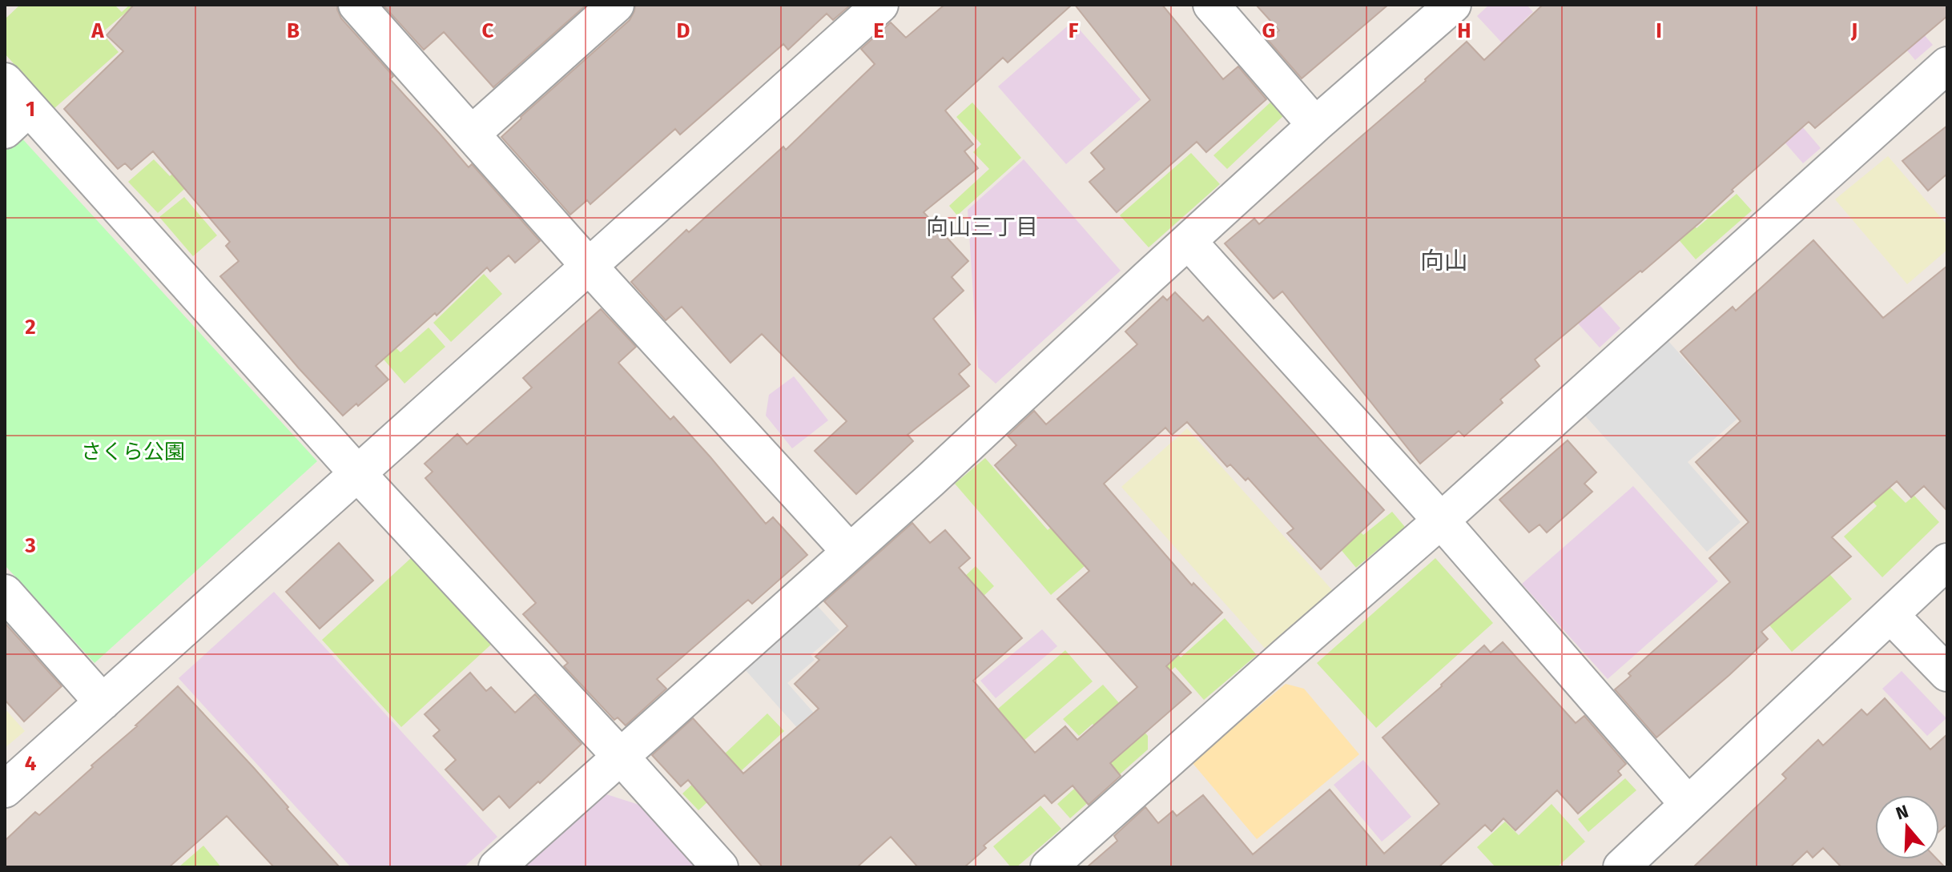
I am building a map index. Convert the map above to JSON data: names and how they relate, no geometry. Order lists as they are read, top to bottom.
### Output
{
  "districts": ["向山三丁目", "向山"],
  "parks": ["さくら公園"],
  "north": "top",
  "grid": {
    "columns": [
      "A",
      "B",
      "C",
      "D",
      "E",
      "F",
      "G",
      "H",
      "I",
      "J"
    ],
    "rows": [
      "1",
      "2",
      "3",
      "4"
    ]
  }
}
